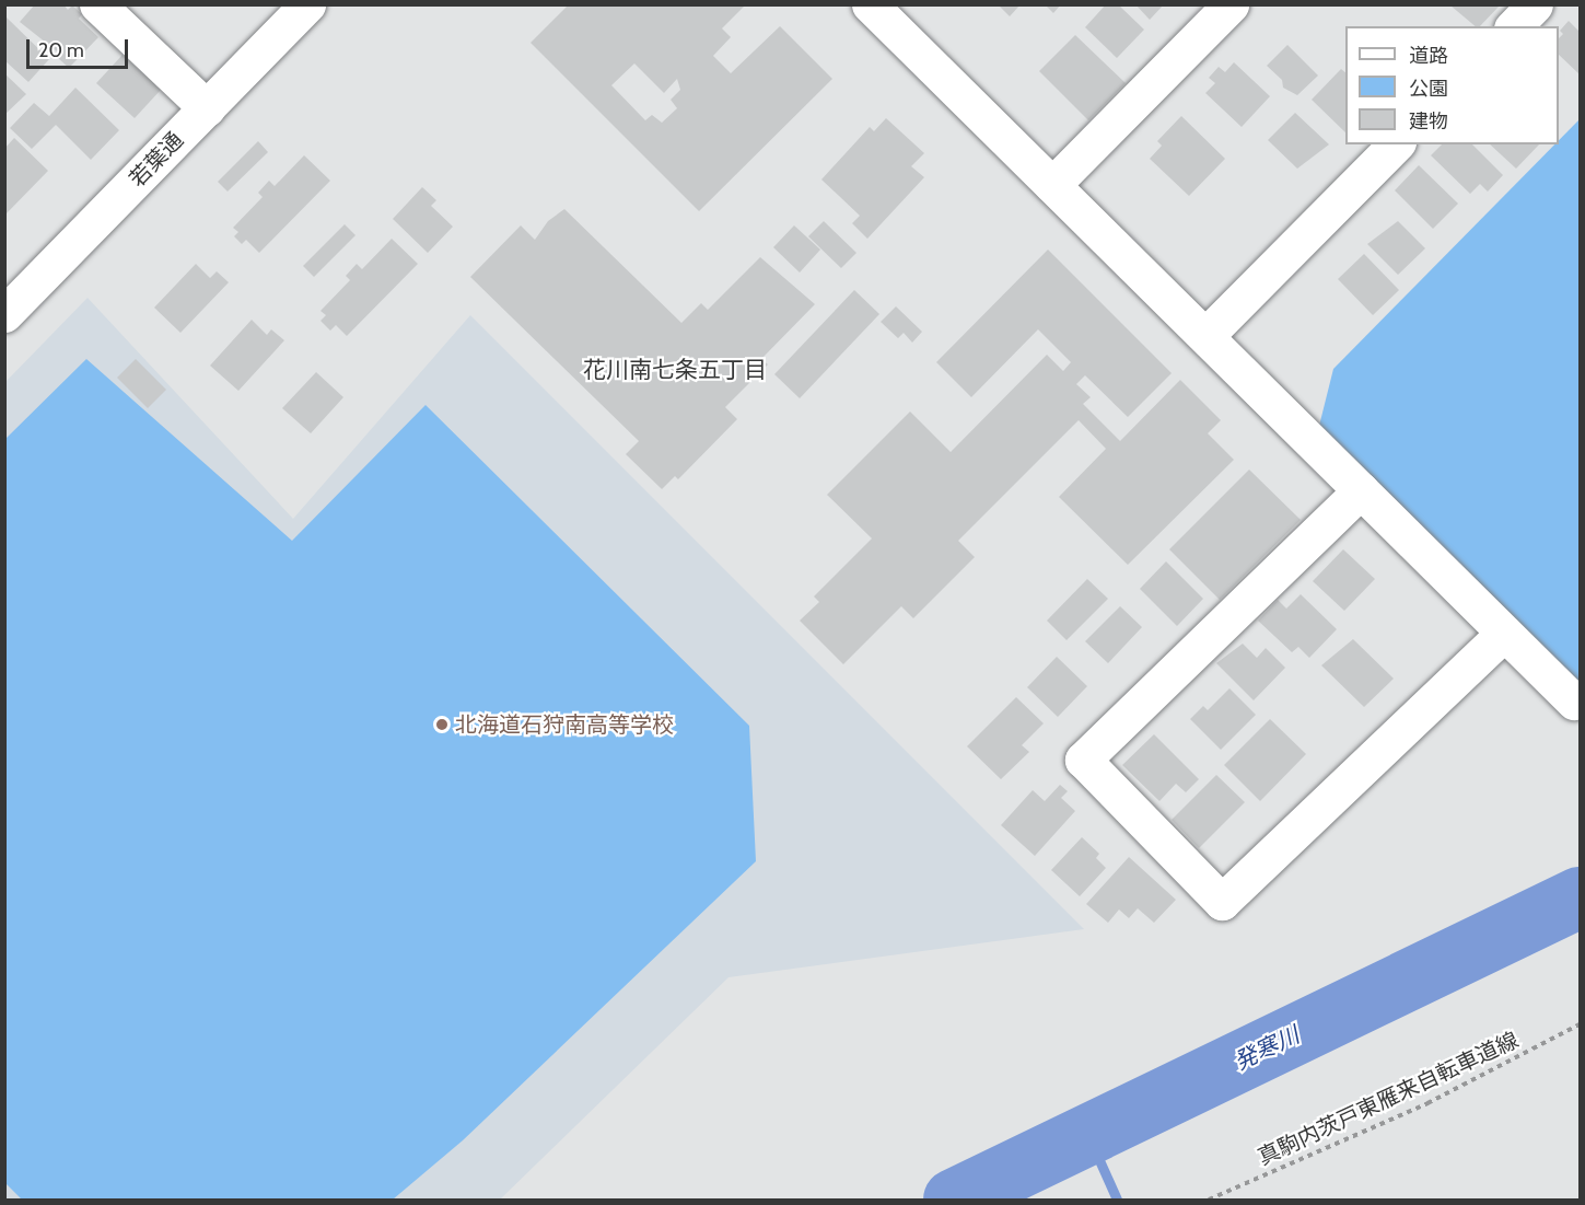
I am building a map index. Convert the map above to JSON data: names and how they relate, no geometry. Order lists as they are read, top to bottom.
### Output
{
  "streets": {
    "street": ["若葉通"],
    "path": ["真駒内茨戸東雁来自転車道線"]
  },
  "districts": ["花川南七条五丁目"],
  "water": ["発寒川"],
  "places": ["北海道石狩南高等学校"],
  "legend": ["道路", "公園", "建物"],
  "scale_bar": "20 m"
}
